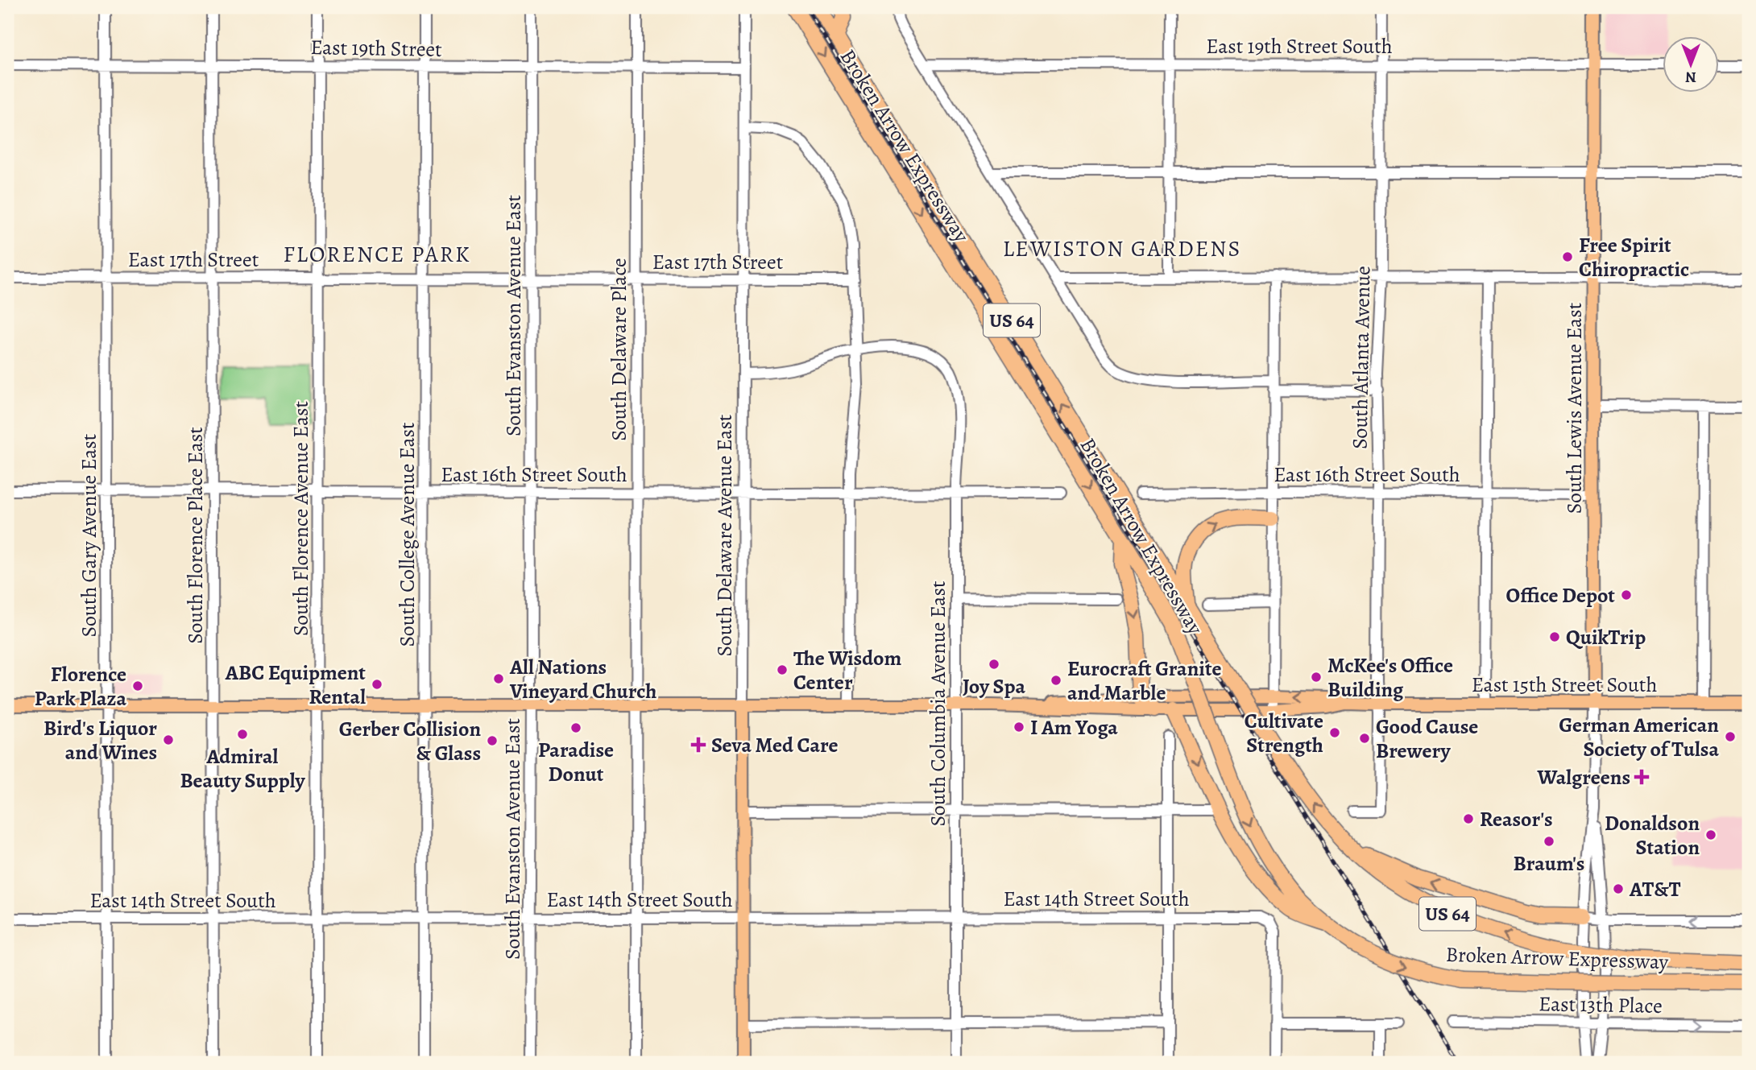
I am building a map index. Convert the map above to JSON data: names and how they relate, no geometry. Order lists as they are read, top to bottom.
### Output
{
  "streets": {
    "highway": ["Broken Arrow Expressway", "US 64"],
    "main road": ["South Lewis Avenue East", "South Delaware Avenue East", "East 15th Street South"],
    "street": [
      "East 19th Street South",
      "East 19th Street",
      "East 17th Street",
      "South Evanston Avenue East",
      "South Delaware Place",
      "South Atlanta Avenue",
      "East 16th Street South",
      "South Florence Avenue East",
      "South College Avenue East",
      "South Gary Avenue East",
      "South Florence Place East",
      "South Columbia Avenue East",
      "East 14th Street South",
      "East 13th Place"
    ]
  },
  "crossings": [
    ["East 19th Street South", "South Atlanta Avenue"],
    ["East 19th Street South", "South Lewis Avenue East"],
    ["East 19th Street", "South Evanston Avenue East"],
    ["East 19th Street", "South Delaware Place"],
    ["East 19th Street", "South Florence Avenue East"],
    ["East 19th Street", "South College Avenue East"],
    ["East 19th Street", "South Gary Avenue East"],
    ["East 19th Street", "South Florence Place East"],
    ["East 19th Street", "South Delaware Avenue East"],
    ["East 17th Street", "South Evanston Avenue East"],
    ["East 17th Street", "South Delaware Place"],
    ["East 17th Street", "South Florence Avenue East"],
    ["East 17th Street", "South College Avenue East"],
    ["East 17th Street", "South Gary Avenue East"],
    ["East 17th Street", "South Florence Place East"],
    ["East 17th Street", "South Delaware Avenue East"],
    ["South Evanston Avenue East", "East 16th Street South"],
    ["South Evanston Avenue East", "East 15th Street South"],
    ["South Evanston Avenue East", "East 14th Street South"],
    ["South Delaware Place", "East 16th Street South"],
    ["South Delaware Place", "East 15th Street South"],
    ["South Delaware Place", "East 14th Street South"],
    ["South Atlanta Avenue", "East 16th Street South"],
    ["South Atlanta Avenue", "East 15th Street South"],
    ["South Lewis Avenue East", "East 16th Street South"],
    ["South Lewis Avenue East", "East 15th Street South"],
    ["South Lewis Avenue East", "East 13th Place"],
    ["East 16th Street South", "South Florence Avenue East"],
    ["East 16th Street South", "South College Avenue East"],
    ["East 16th Street South", "South Gary Avenue East"],
    ["East 16th Street South", "South Florence Place East"],
    ["East 16th Street South", "South Delaware Avenue East"],
    ["East 16th Street South", "South Columbia Avenue East"],
    ["South Florence Avenue East", "East 15th Street South"],
    ["South Florence Avenue East", "East 14th Street South"],
    ["South College Avenue East", "East 15th Street South"],
    ["South College Avenue East", "East 14th Street South"],
    ["South Gary Avenue East", "East 15th Street South"],
    ["South Gary Avenue East", "East 14th Street South"],
    ["South Florence Place East", "East 15th Street South"],
    ["South Florence Place East", "East 14th Street South"],
    ["South Delaware Avenue East", "East 15th Street South"],
    ["South Delaware Avenue East", "East 14th Street South"],
    ["East 15th Street South", "South Columbia Avenue East"],
    ["South Columbia Avenue East", "East 14th Street South"]
  ],
  "one_way": ["East 13th Place"],
  "districts": ["LEWISTON GARDENS", "FLORENCE PARK"],
  "places": {
    "other": [
      "Free Spirit Chiropractic",
      "Office Depot",
      "QuikTrip",
      "Joy Spa",
      "The Wisdom Center",
      "McKee's Office Building",
      "All Nations Vineyard Church",
      "Eurocraft Granite and Marble",
      "ABC Equipment Rental",
      "Florence Park Plaza",
      "I Am Yoga",
      "Paradise Donut",
      "Cultivate Strength",
      "Admiral Beauty Supply",
      "German American Society of Tulsa",
      "Good Cause Brewery",
      "Bird's Liquor and Wines",
      "Gerber Collision & Glass",
      "Reasor's",
      "Donaldson Station",
      "Braum's",
      "AT&T"
    ],
    "health": ["Seva Med Care", "Walgreens"]
  },
  "north": "bottom"
}
